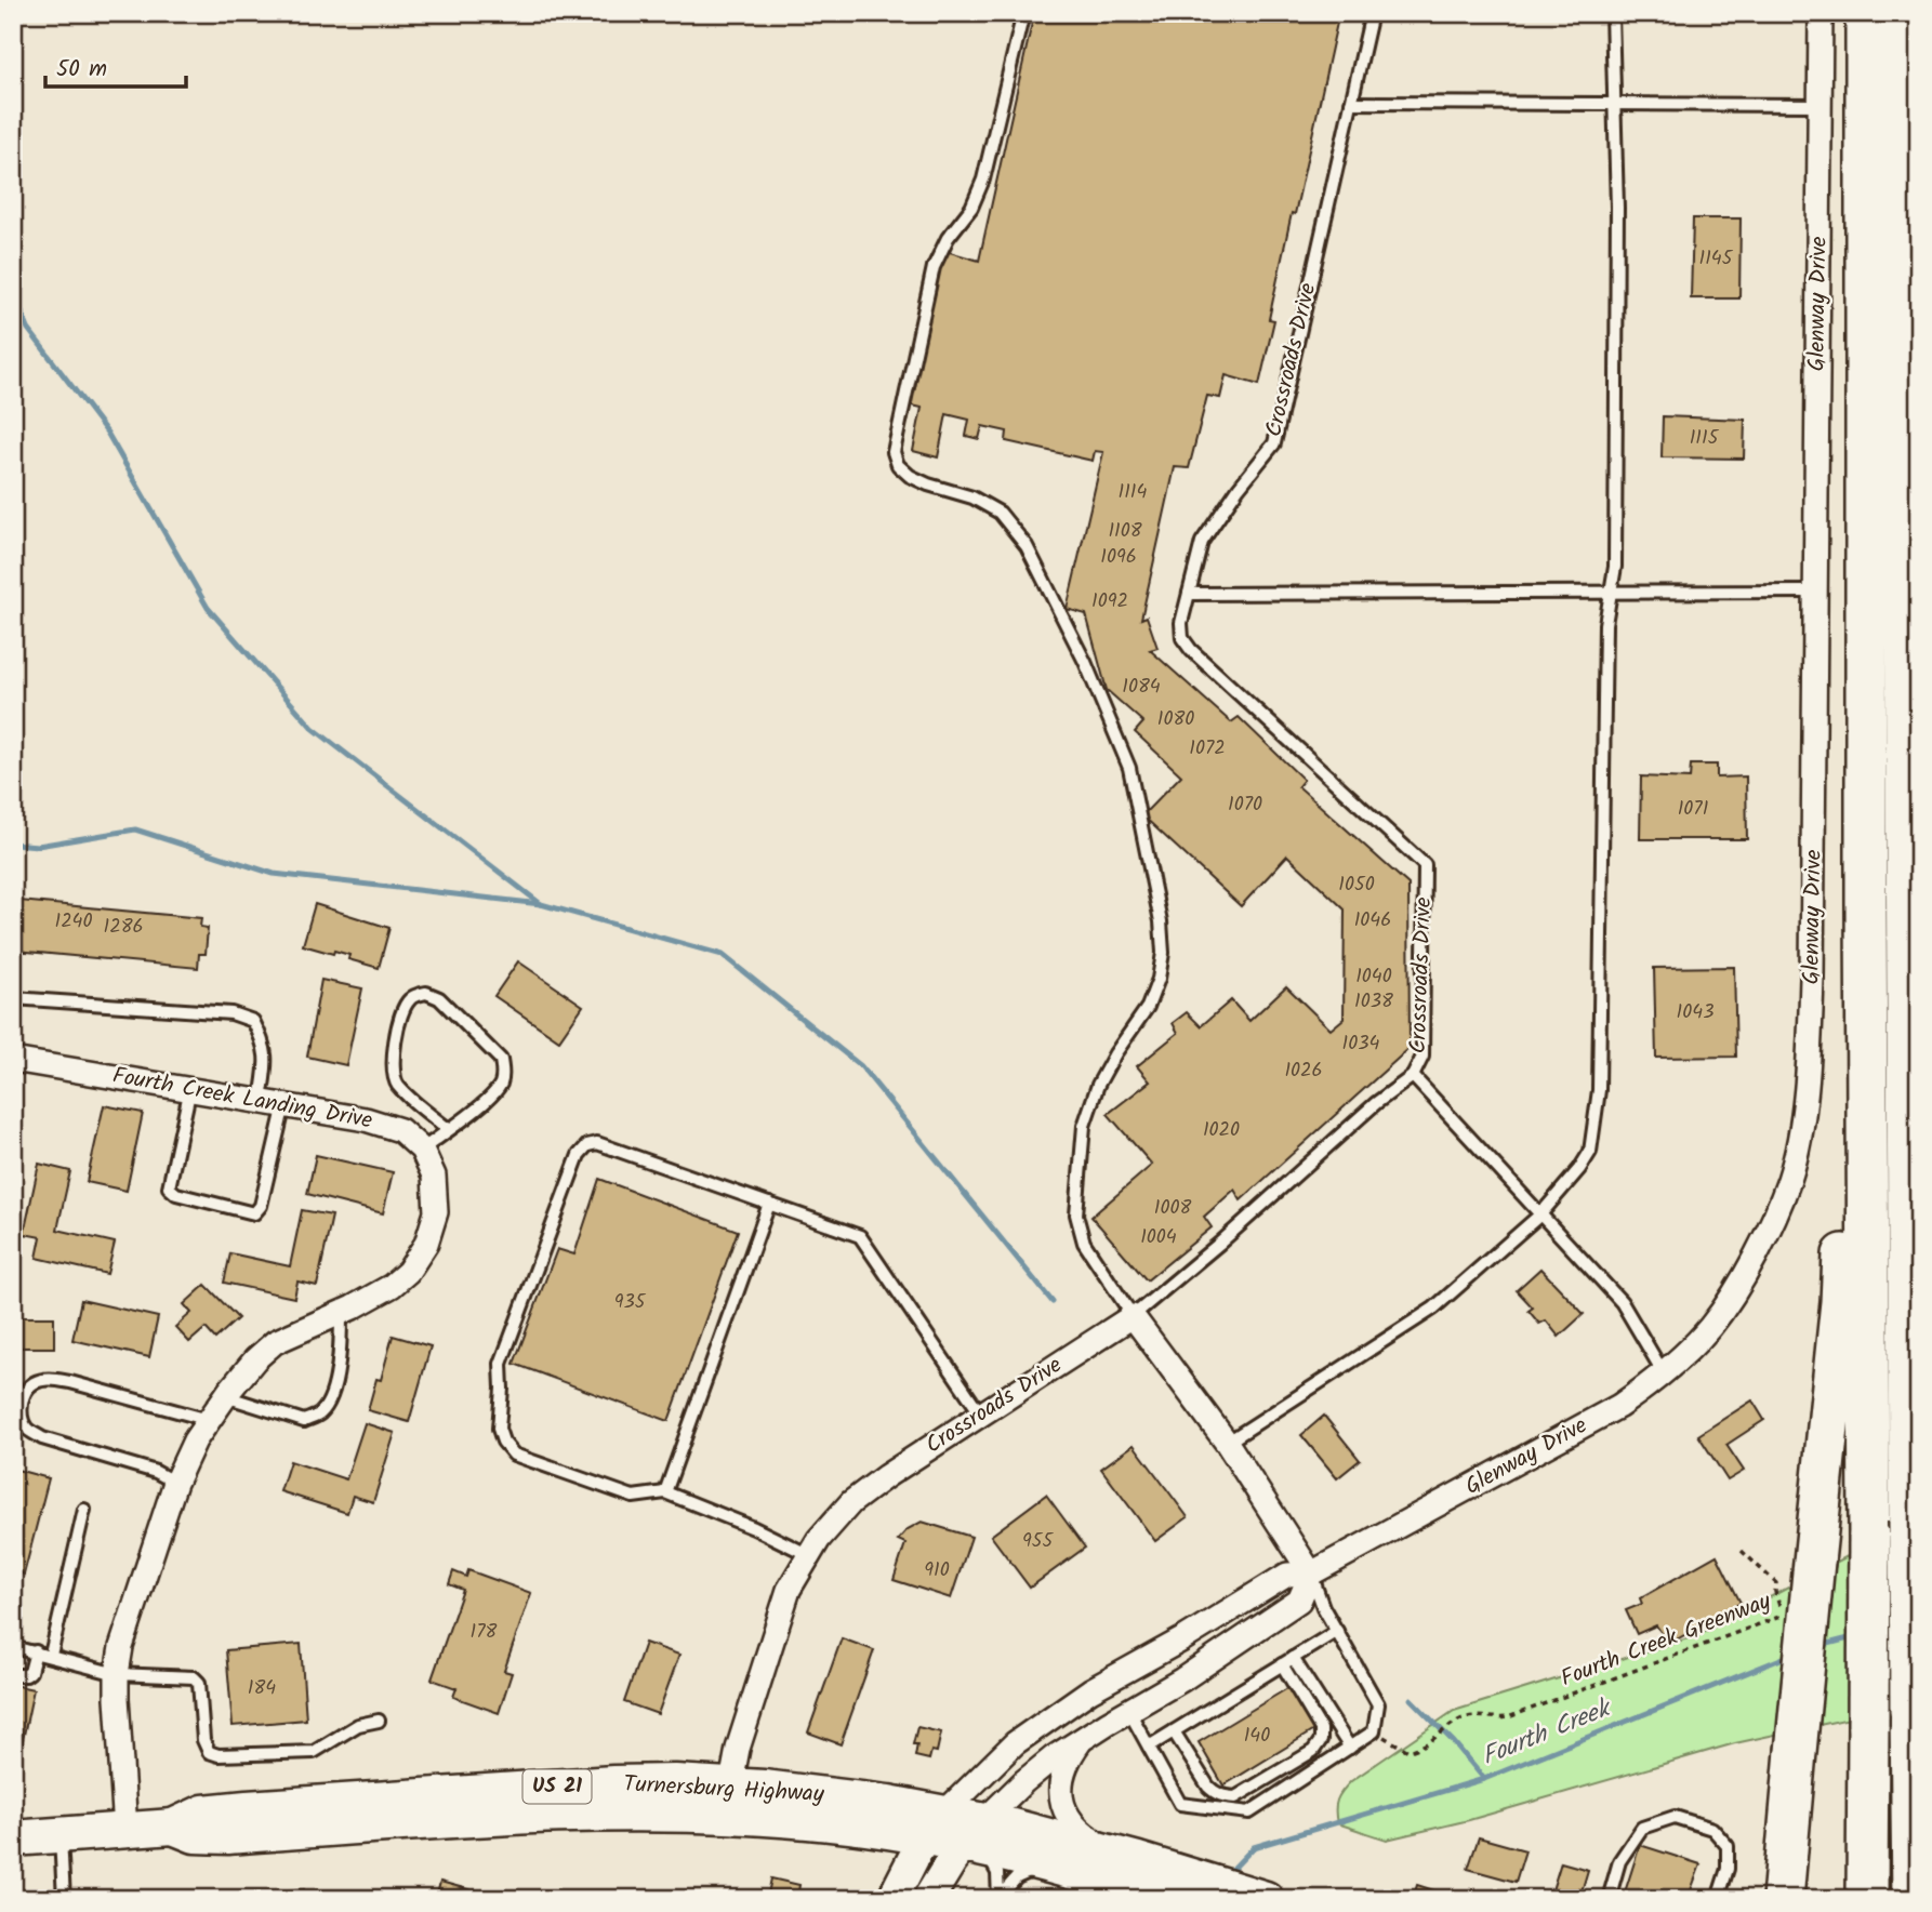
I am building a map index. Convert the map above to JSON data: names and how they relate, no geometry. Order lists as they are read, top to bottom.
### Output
{
  "streets": {
    "main road": ["US 21", "Turnersburg Highway"],
    "street": ["Glenway Drive", "Crossroads Drive", "Fourth Creek Landing Drive"],
    "path": ["Fourth Creek Greenway"]
  },
  "crossings": [
    ["Glenway Drive", "Turnersburg Highway"],
    ["Crossroads Drive", "Turnersburg Highway"]
  ],
  "water": ["Fourth Creek"],
  "house_numbers": [
    "1145",
    "1115",
    "1114",
    "1108",
    "1096",
    "1092",
    "1084",
    "1080",
    "1072",
    "1070",
    "1071",
    "1050",
    "1046",
    "1240",
    "1286",
    "1040",
    "1038",
    "1043",
    "1034",
    "1026",
    "1020",
    "1008",
    "1004",
    "935",
    "955",
    "910",
    "178",
    "184",
    "140"
  ],
  "scale_bar": "50 m"
}
